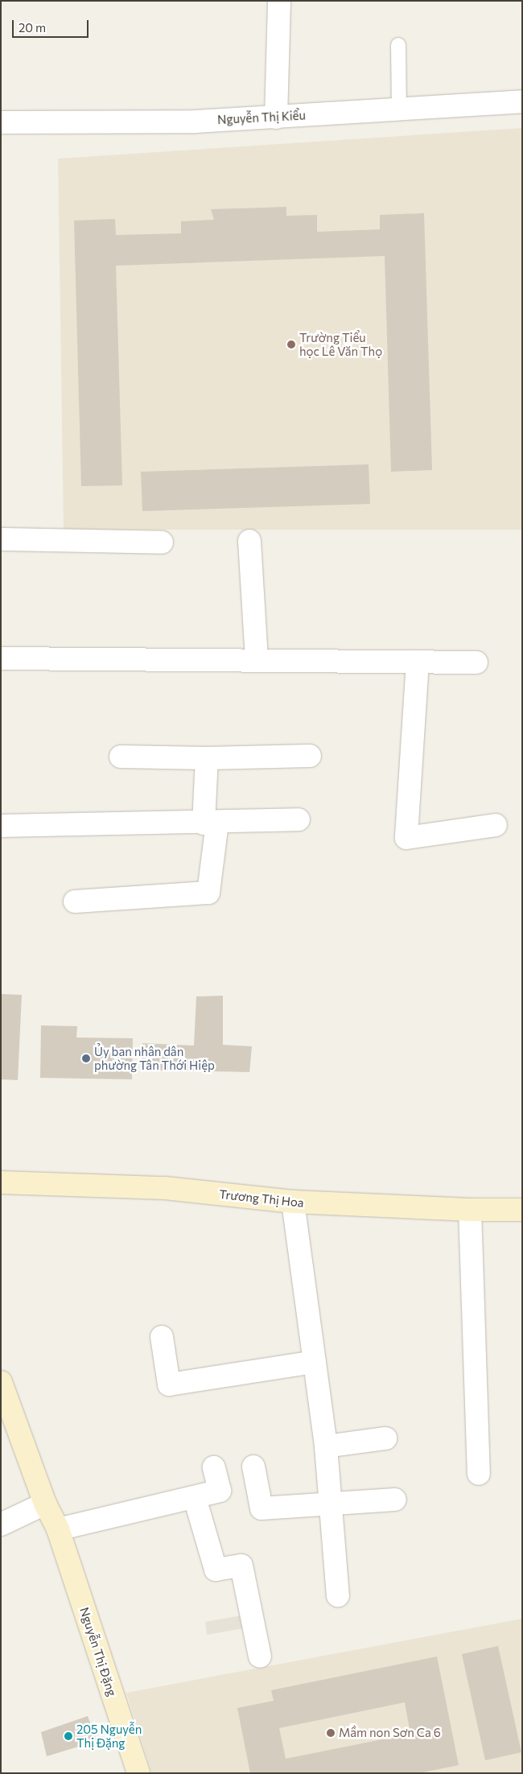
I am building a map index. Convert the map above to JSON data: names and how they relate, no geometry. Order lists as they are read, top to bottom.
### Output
{
  "streets": {
    "street": ["Nguyễn Thị Kiểu", "Trương Thị Hoa", "Nguyễn Thị Đặng"]
  },
  "places": [
    "Trường Tiểu học Lê Văn Thọ",
    "Ủy ban nhân dân phường Tân Thới Hiệp",
    "Mầm non Sơn Ca 6",
    "205 Nguyễn Thị Đặng"
  ],
  "scale_bar": "20 m"
}
